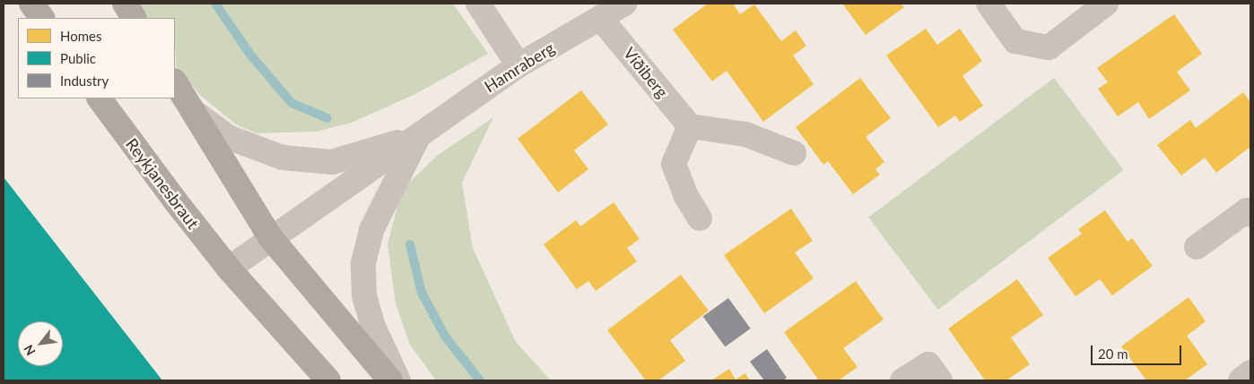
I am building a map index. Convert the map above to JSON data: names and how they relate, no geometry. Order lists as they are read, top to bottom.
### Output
{
  "streets": {
    "highway": ["Reykjanesbraut"],
    "street": ["Hamraberg", "Víðiberg"]
  },
  "crossings": [
    ["Hamraberg", "Víðiberg"]
  ],
  "legend": ["Homes", "Public", "Industry"],
  "scale_bar": "20 m",
  "north": "bottom left"
}
